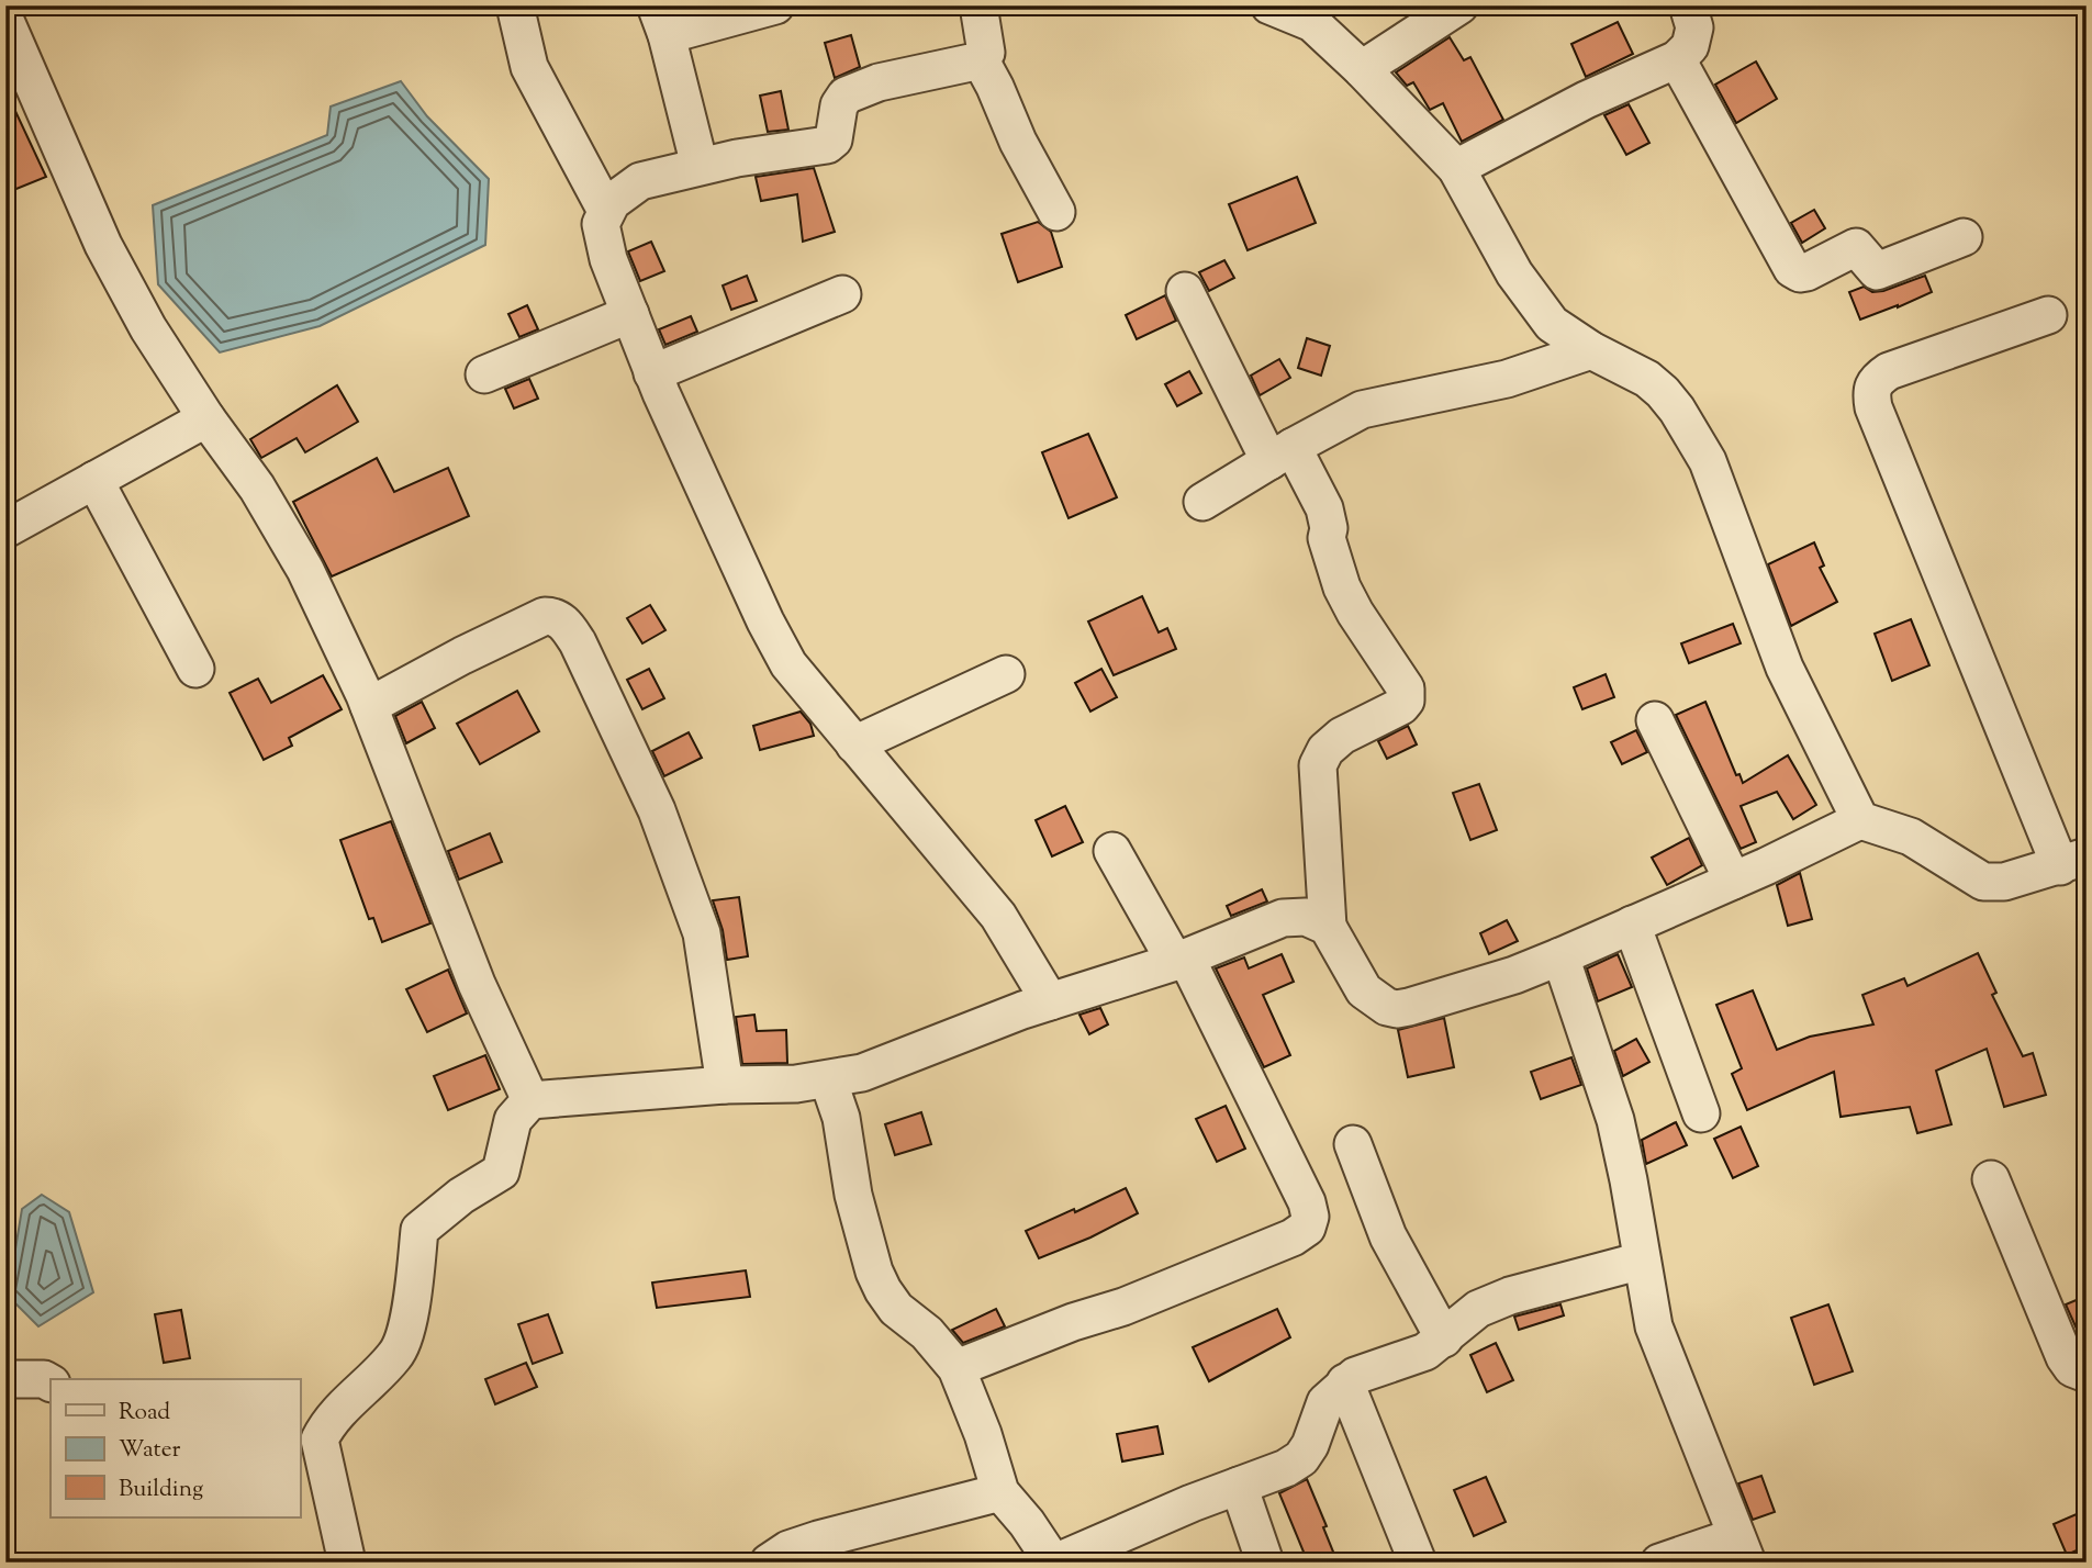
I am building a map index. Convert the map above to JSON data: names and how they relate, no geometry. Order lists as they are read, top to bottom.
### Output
{
  "legend": ["Road", "Water", "Building"]
}
